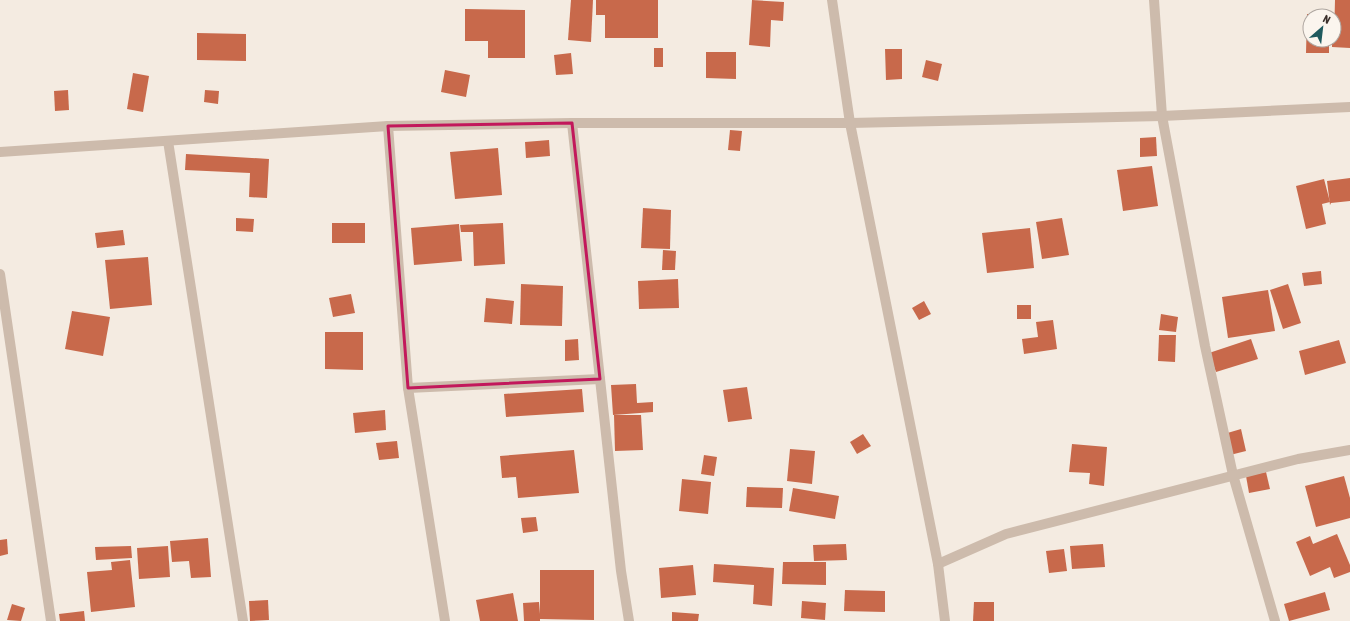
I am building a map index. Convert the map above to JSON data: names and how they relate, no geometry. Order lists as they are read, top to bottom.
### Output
{
  "north": "top right"
}
